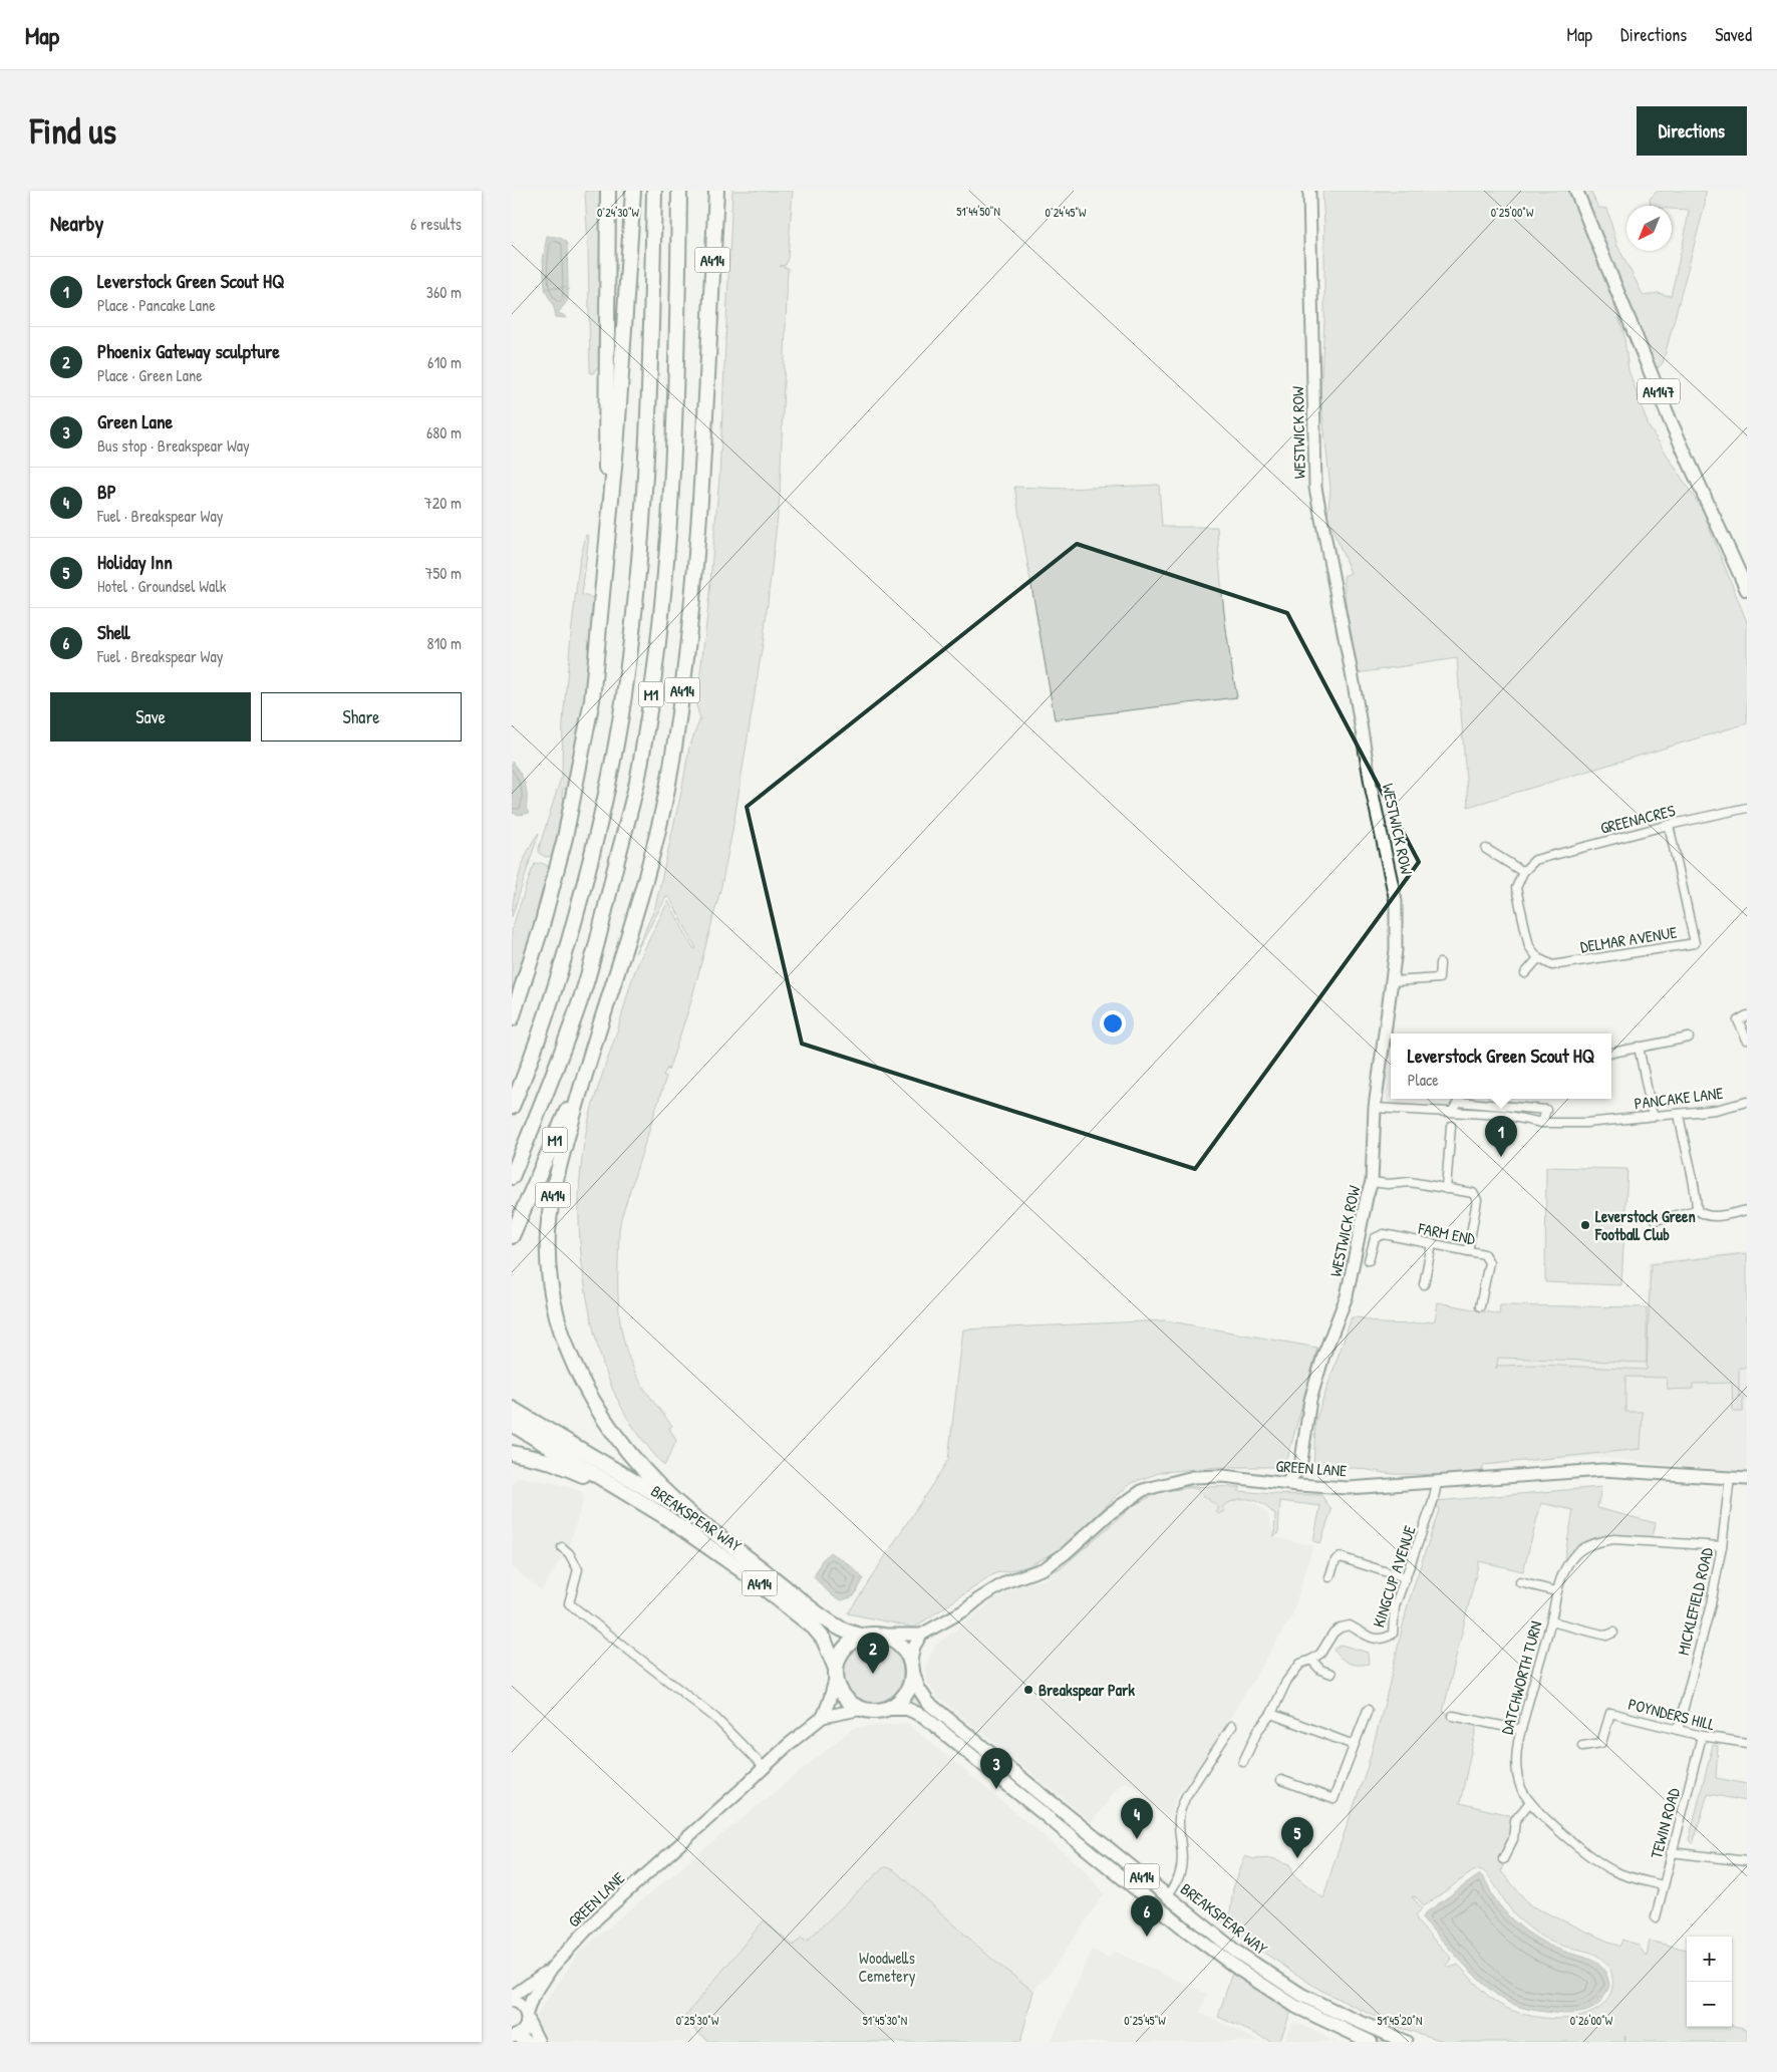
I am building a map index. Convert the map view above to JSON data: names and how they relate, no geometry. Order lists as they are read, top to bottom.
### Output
{
  "streets": {
    "highway": ["A414", "M1", "BREAKSPEAR WAY"],
    "main road": ["A4147"],
    "street": [
      "WESTWICK ROW",
      "GREENACRES",
      "DELMAR AVENUE",
      "PANCAKE LANE",
      "FARM END",
      "GREEN LANE",
      "KINGCUP AVENUE",
      "MICKLEFIELD ROAD",
      "DATCHWORTH TURN",
      "POYNDERS HILL",
      "TEWIN ROAD"
    ]
  },
  "crossings": [
    ["A414", "M1"],
    ["A414", "BREAKSPEAR WAY"],
    ["WESTWICK ROW", "PANCAKE LANE"],
    ["GREENACRES", "DELMAR AVENUE"],
    ["GREEN LANE", "BREAKSPEAR WAY"],
    ["GREEN LANE", "KINGCUP AVENUE"],
    ["GREEN LANE", "MICKLEFIELD ROAD"],
    ["MICKLEFIELD ROAD", "DATCHWORTH TURN"],
    ["MICKLEFIELD ROAD", "POYNDERS HILL"],
    ["DATCHWORTH TURN", "TEWIN ROAD"],
    ["POYNDERS HILL", "TEWIN ROAD"]
  ],
  "parks": ["Woodwells Cemetery"],
  "places": ["Leverstock Green Football Club", "Breakspear Park"],
  "north": "bottom left",
  "page": {
    "header": "Map",
    "nav": ["Map", "Directions", "Saved"],
    "buttons": [
      "Directions",
      ["Save", "Share"]
    ],
    "title": "Find us",
    "heading": ["Nearby", "6 results"],
    "list": [
      {
        "mark": "1",
        "name": "Leverstock Green Scout HQ",
        "note": "Place · Pancake Lane",
        "value": "360 m"
      },
      {
        "mark": "2",
        "name": "Phoenix Gateway sculpture",
        "note": "Place · Green Lane",
        "value": "610 m"
      },
      {
        "mark": "3",
        "name": "Green Lane",
        "note": "Bus stop · Breakspear Way",
        "value": "680 m"
      },
      {
        "mark": "4",
        "name": "BP",
        "note": "Fuel · Breakspear Way",
        "value": "720 m"
      },
      {
        "mark": "5",
        "name": "Holiday Inn",
        "note": "Hotel · Groundsel Walk",
        "value": "750 m"
      },
      {
        "mark": "6",
        "name": "Shell",
        "note": "Fuel · Breakspear Way",
        "value": "810 m"
      }
    ],
    "popup": ["Leverstock Green Scout HQ", "Place"],
    "pins": [
      "1",
      "2",
      "3",
      "4",
      "5",
      "6"
    ],
    "map_buttons": ["+", "−"]
  },
  "coordinates": [
    "51°44'50\"N",
    "0°24'30\"W",
    "0°24'45\"W",
    "0°25'00\"W",
    "0°25'30\"W",
    "0°25'45\"W",
    "0°26'00\"W",
    "51°45'30\"N",
    "51°45'20\"N"
  ]
}
